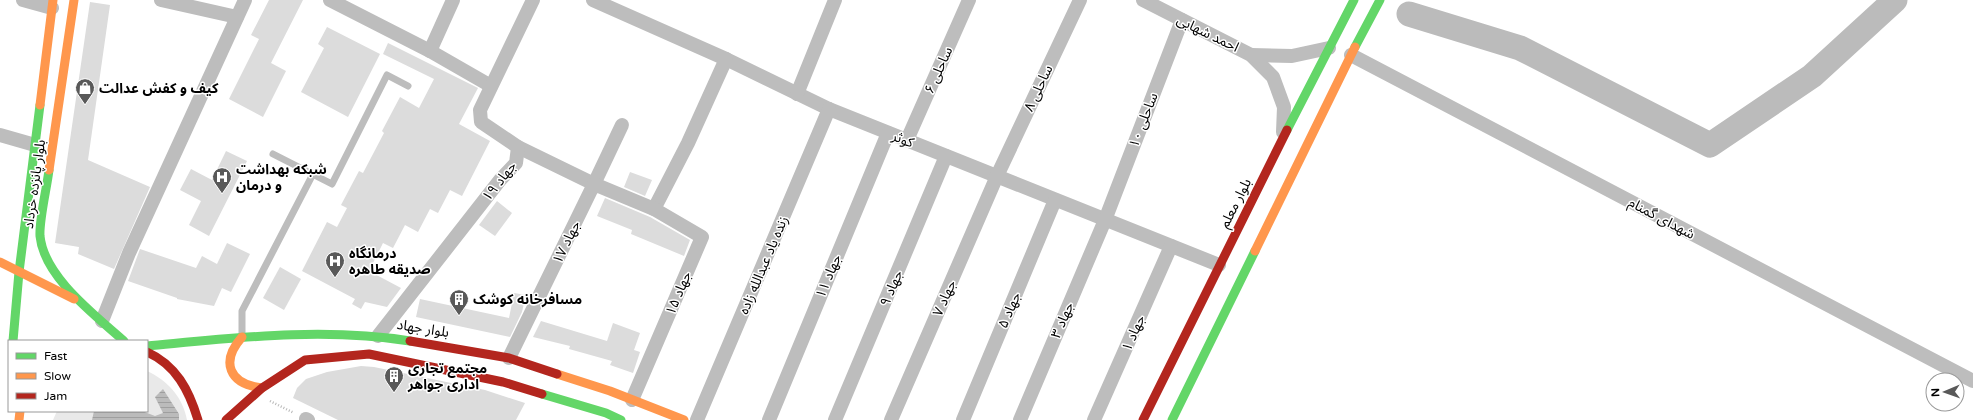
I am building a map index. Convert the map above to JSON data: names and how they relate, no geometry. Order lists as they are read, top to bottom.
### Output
{
  "streets": {
    "street": [
      "احمد شهابی",
      "ساحلی ۶",
      "ساحلی ۸",
      "ساحلی ۱۰",
      "کوثر",
      "جهاد ۱۹",
      "بلوار پانزده خرداد",
      "بلوار معلم",
      "شهدای گمنام",
      "جهاد ۱۷",
      "زنده یاد عبدالله زاده",
      "جهاد ۱۱",
      "جهاد ۹",
      "جهاد ۱۵",
      "جهاد ۷",
      "جهاد ۵",
      "جهاد ۳",
      "بلوار جهاد",
      "جهاد ۱"
    ]
  },
  "crossings": [
    ["احمد شهابی", "ساحلی ۱۰"],
    ["احمد شهابی", "بلوار معلم"],
    ["ساحلی ۶", "کوثر"],
    ["ساحلی ۸", "کوثر"],
    ["ساحلی ۸", "جهاد ۷"],
    ["ساحلی ۱۰", "کوثر"],
    ["ساحلی ۱۰", "جهاد ۳"],
    ["کوثر", "بلوار معلم"],
    ["کوثر", "زنده یاد عبدالله زاده"],
    ["کوثر", "جهاد ۱۱"],
    ["کوثر", "جهاد ۹"],
    ["کوثر", "جهاد ۷"],
    ["کوثر", "جهاد ۵"],
    ["کوثر", "جهاد ۳"],
    ["کوثر", "جهاد ۱"],
    ["جهاد ۱۹", "بلوار جهاد"],
    ["جهاد ۱۷", "بلوار جهاد"],
    ["جهاد ۱۵", "بلوار جهاد"]
  ],
  "places": {
    "shop": ["کیف و کفش عدالت"],
    "hospital": ["شبکه بهداشت و درمان", "درمانگاه صدیقه طاهره"],
    "building": ["مسافرخانه کوشک", "مجتمع تجاری اداری جواهر"]
  },
  "legend": ["Fast", "Slow", "Jam"],
  "north": "left"
}
